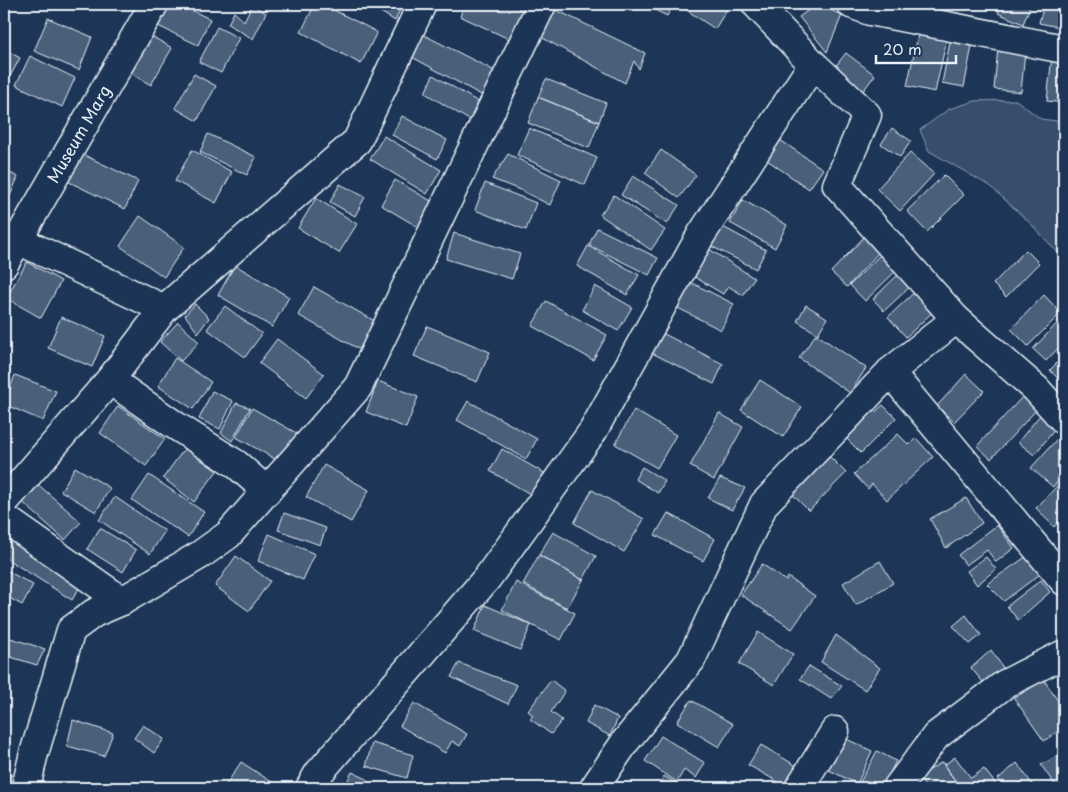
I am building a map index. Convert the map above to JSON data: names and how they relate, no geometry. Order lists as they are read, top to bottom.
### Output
{
  "streets": {
    "street": ["Museum Marg"]
  },
  "scale_bar": "20 m"
}
